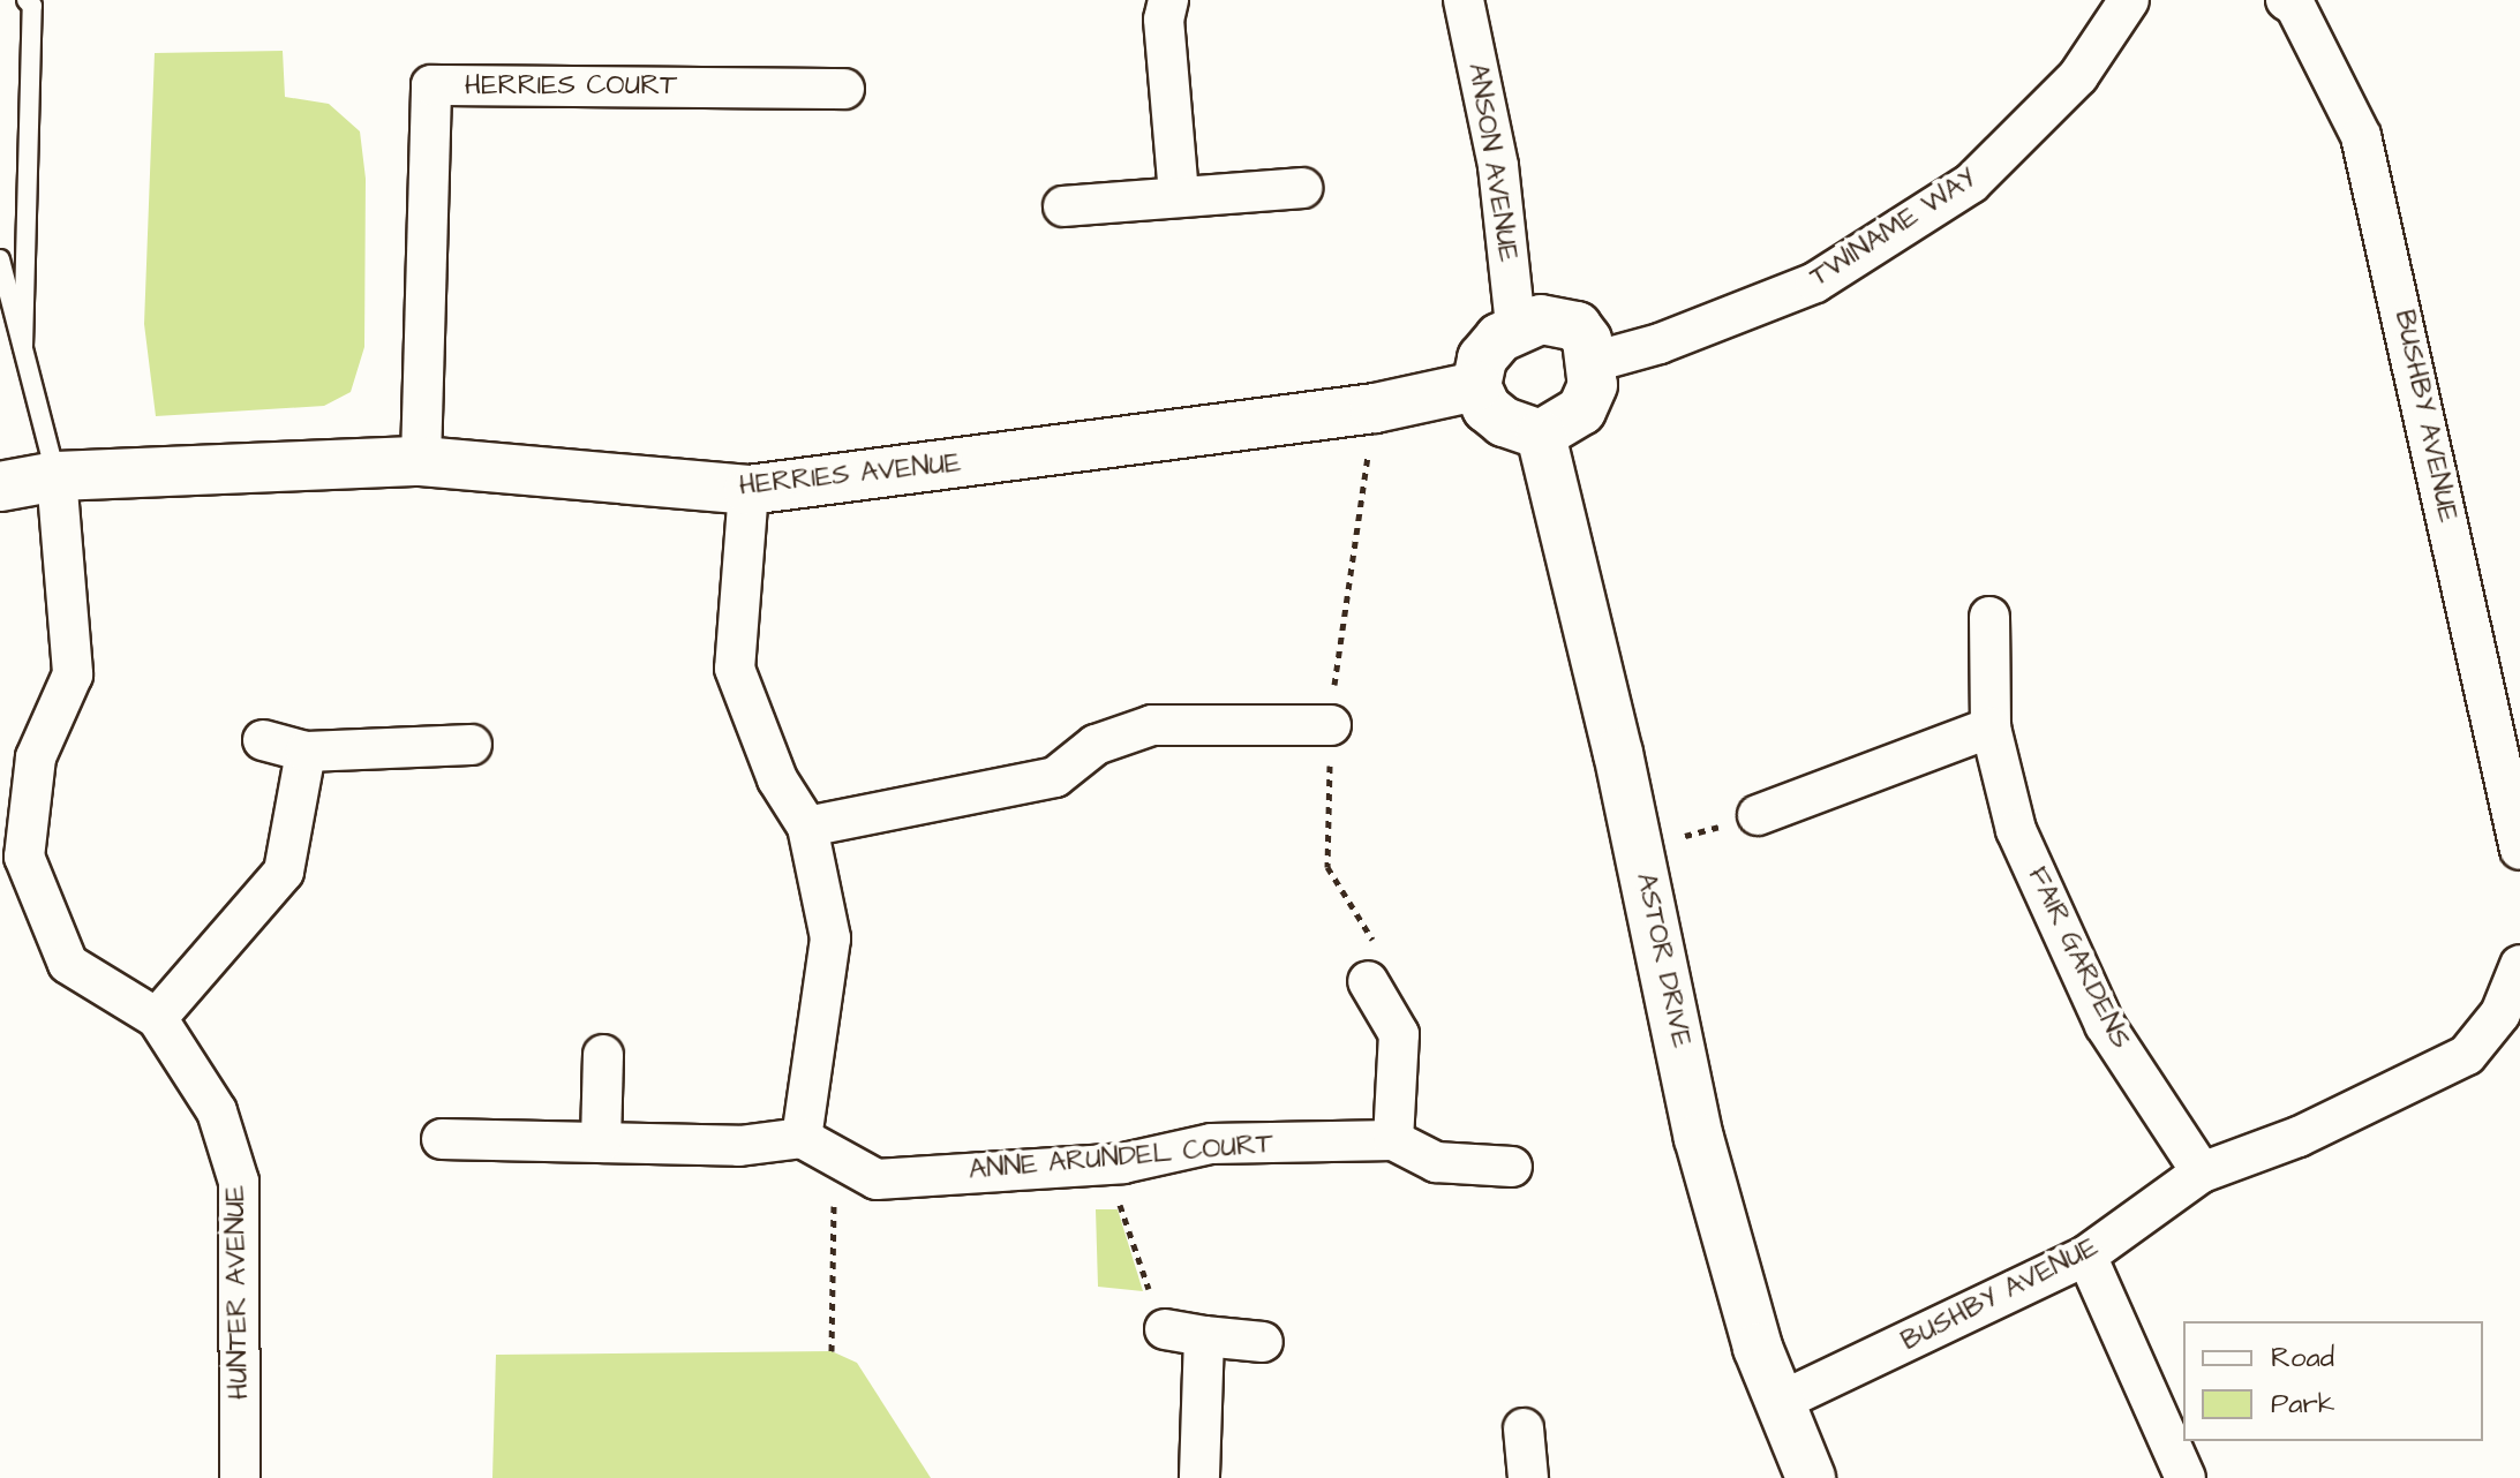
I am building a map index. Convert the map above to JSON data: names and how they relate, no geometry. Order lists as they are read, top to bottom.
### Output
{
  "streets": {
    "street": [
      "HERRIES COURT",
      "ANSON AVENUE",
      "TWINAME WAY",
      "BUSHBY AVENUE",
      "HERRIES AVENUE",
      "FAIR GARDENS",
      "ASTOR DRIVE",
      "ANNE ARUNDEL COURT",
      "HUNTER AVENUE"
    ]
  },
  "crossings": [
    ["HERRIES COURT", "HERRIES AVENUE"],
    ["ANSON AVENUE", "TWINAME WAY"],
    ["ANSON AVENUE", "HERRIES AVENUE"],
    ["ANSON AVENUE", "ASTOR DRIVE"],
    ["TWINAME WAY", "HERRIES AVENUE"],
    ["TWINAME WAY", "ASTOR DRIVE"],
    ["BUSHBY AVENUE", "FAIR GARDENS"],
    ["BUSHBY AVENUE", "ASTOR DRIVE"],
    ["HERRIES AVENUE", "ASTOR DRIVE"],
    ["HERRIES AVENUE", "HUNTER AVENUE"]
  ],
  "legend": ["Road", "Park"]
}
